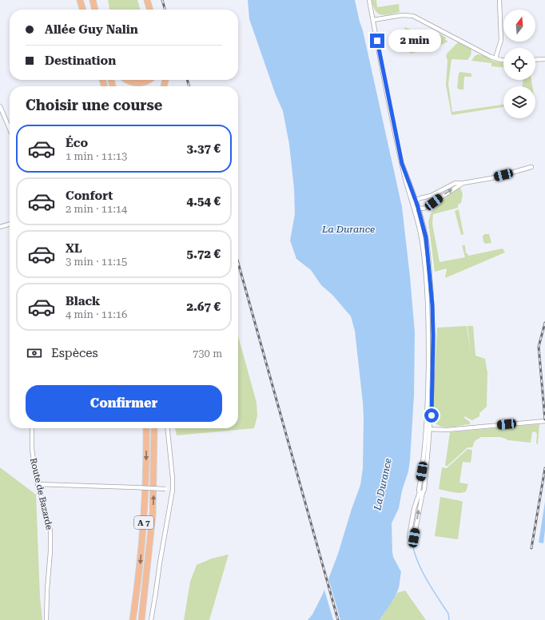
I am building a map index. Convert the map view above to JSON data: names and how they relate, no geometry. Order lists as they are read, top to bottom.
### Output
{
  "streets": {
    "highway": ["A 7"],
    "street": ["Route de Bazarde"]
  },
  "water": ["La Durance"],
  "north": "top",
  "page": {
    "banner": ["Allée Guy Nalin", "Destination"],
    "bubble": "2 min",
    "heading": "Choisir une course",
    "list": [
      {
        "name": "Éco",
        "note": "1 min · 11:13",
        "value": "3.37 €"
      },
      {
        "name": "Confort",
        "note": "2 min · 11:14",
        "value": "4.54 €"
      },
      {
        "name": "XL",
        "note": "3 min · 11:15",
        "value": "5.72 €"
      },
      {
        "name": "Black",
        "note": "4 min · 11:16",
        "value": "2.67 €"
      }
    ],
    "pay": ["Espèces", "730 m"],
    "buttons": "Confirmer"
  }
}
